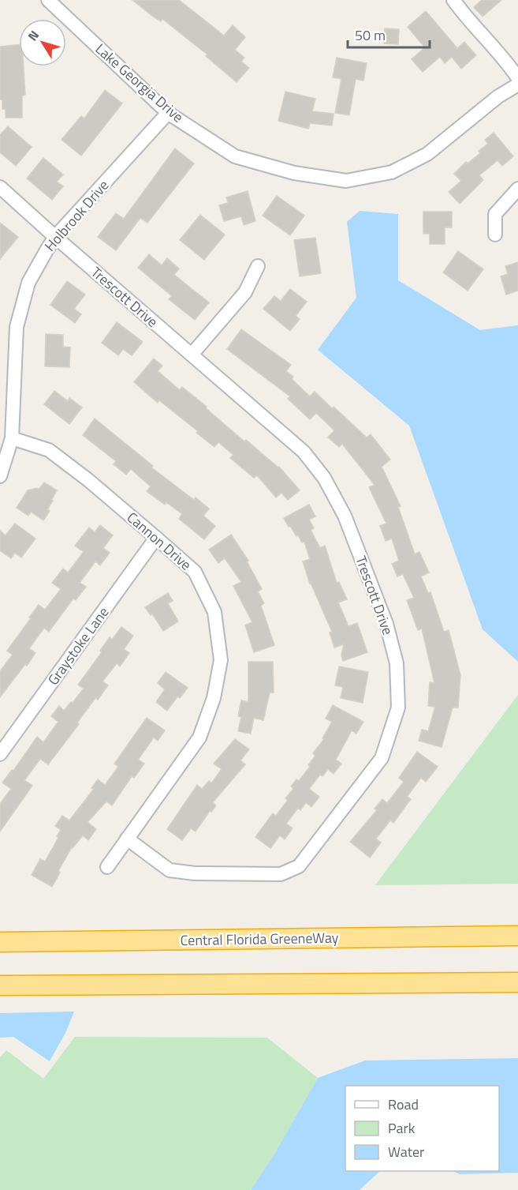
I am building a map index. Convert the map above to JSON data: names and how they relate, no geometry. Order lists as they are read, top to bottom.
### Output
{
  "streets": {
    "highway": ["Central Florida GreeneWay"],
    "street": [
      "Lake Georgia Drive",
      "Holbrook Drive",
      "Trescott Drive",
      "Cannon Drive",
      "Graystoke Lane"
    ]
  },
  "crossings": [
    ["Lake Georgia Drive", "Holbrook Drive"],
    ["Holbrook Drive", "Trescott Drive"],
    ["Holbrook Drive", "Cannon Drive"],
    ["Trescott Drive", "Cannon Drive"],
    ["Cannon Drive", "Graystoke Lane"]
  ],
  "legend": ["Road", "Park", "Water"],
  "scale_bar": "50 m",
  "north": "top left"
}
